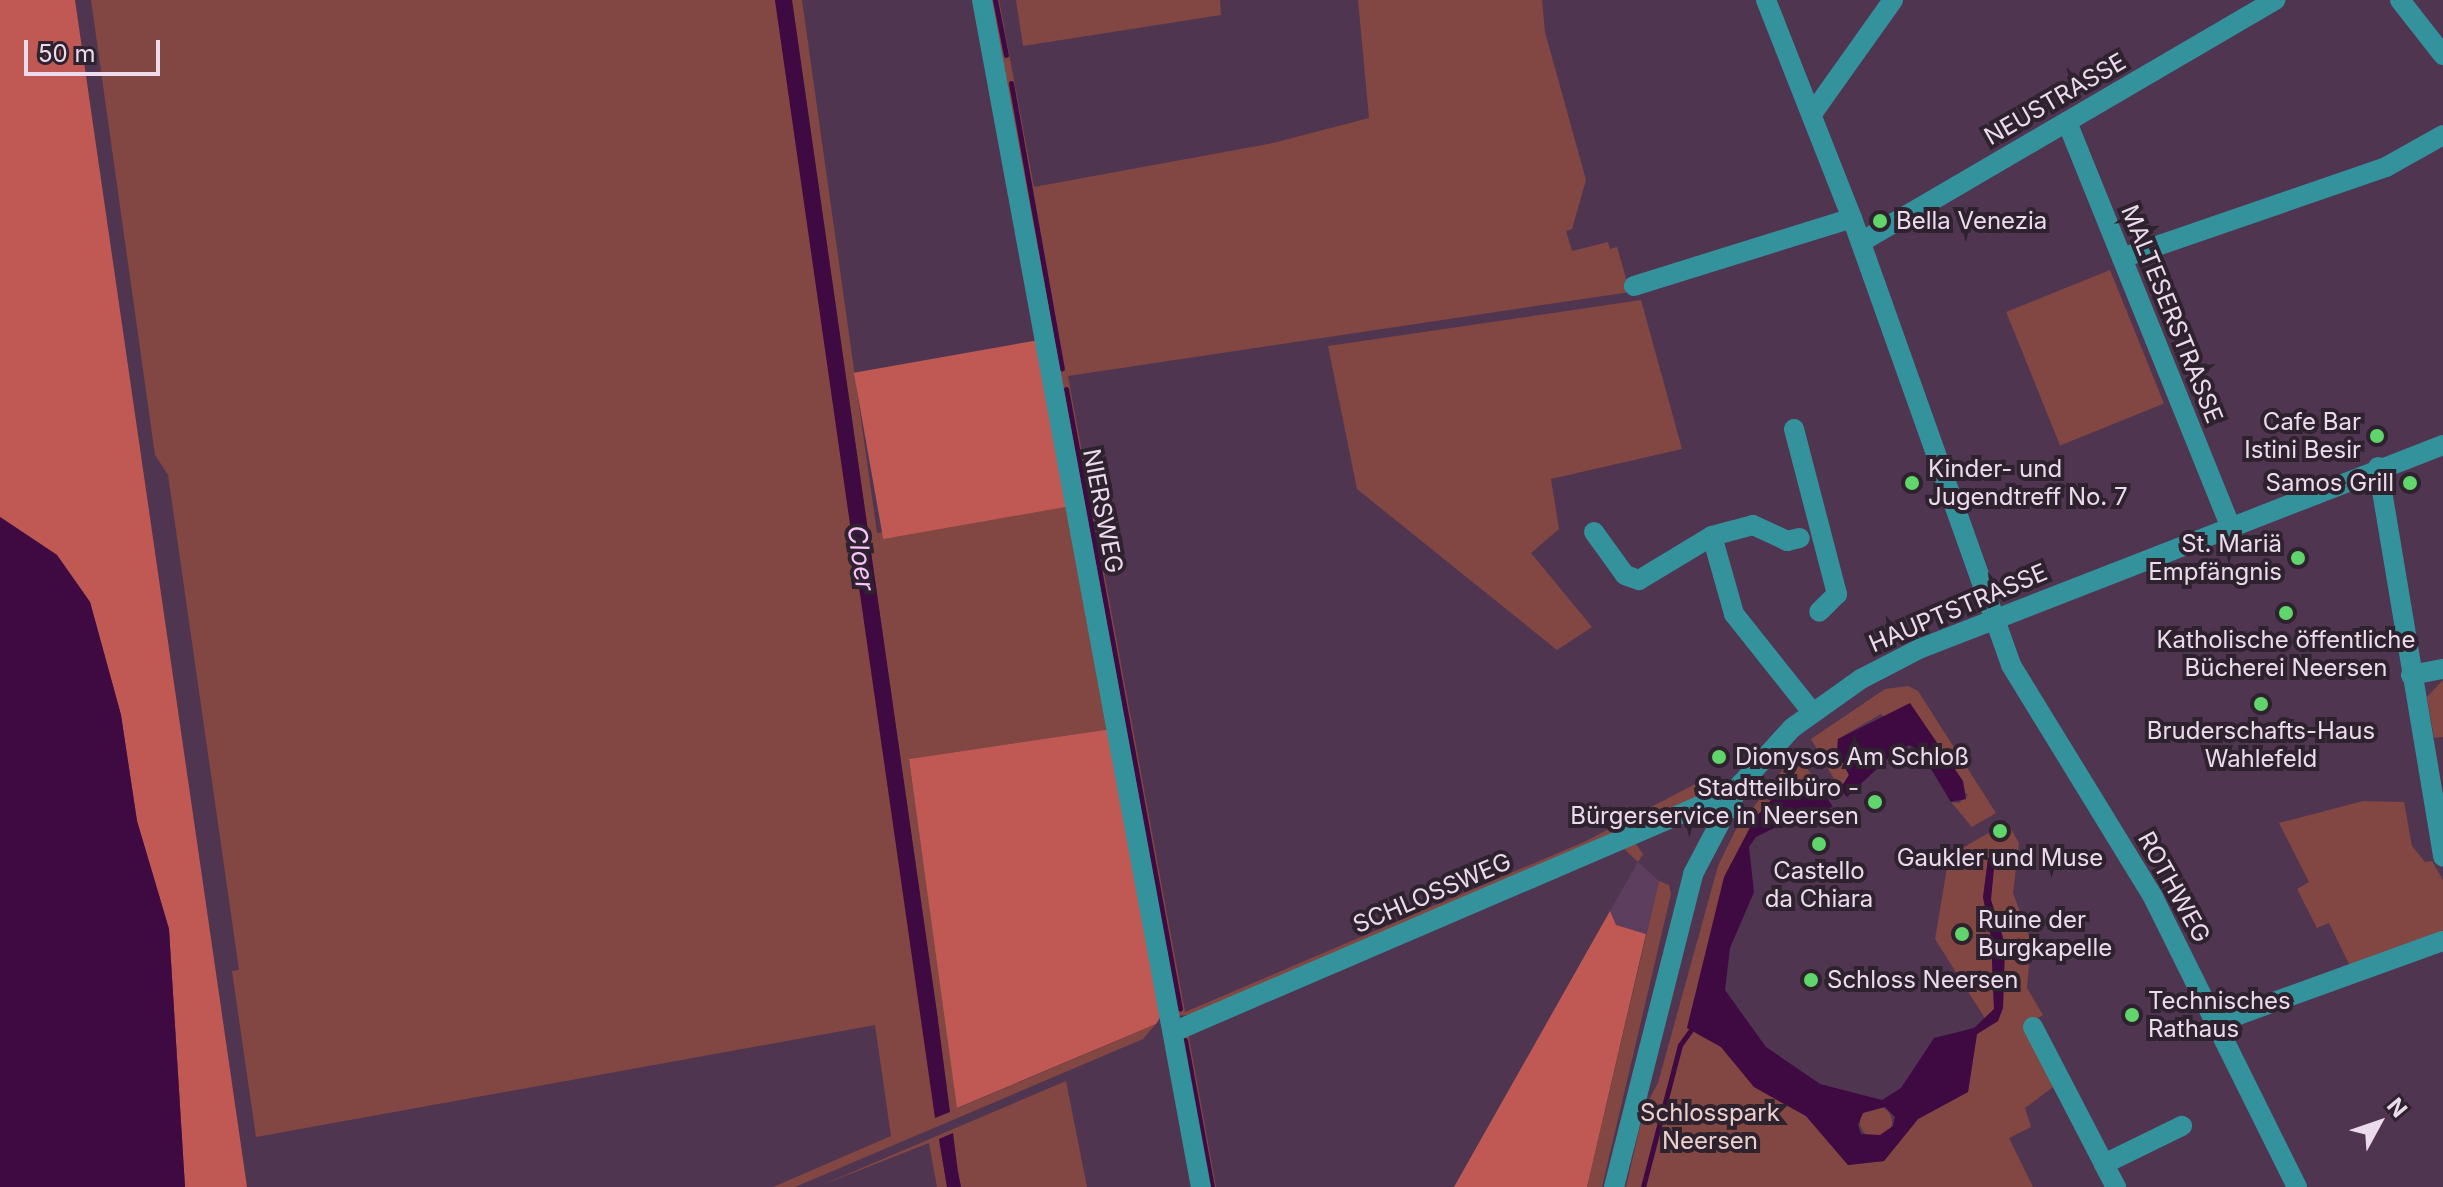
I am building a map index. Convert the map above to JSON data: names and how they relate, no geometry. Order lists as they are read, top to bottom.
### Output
{
  "streets": {
    "street": [
      "NEUSTRASSE",
      "MALTESERSTRASSE",
      "NIERSWEG",
      "HAUPTSTRASSE",
      "ROTHWEG",
      "SCHLOSSWEG"
    ]
  },
  "crossings": [
    ["NEUSTRASSE", "MALTESERSTRASSE"],
    ["NEUSTRASSE", "ROTHWEG"],
    ["MALTESERSTRASSE", "HAUPTSTRASSE"],
    ["NIERSWEG", "SCHLOSSWEG"],
    ["HAUPTSTRASSE", "ROTHWEG"]
  ],
  "water": ["Cloer"],
  "parks": ["Schlosspark Neersen"],
  "places": [
    "Bella Venezia",
    "Cafe Bar Istini Besir",
    "Kinder- und Jugendtreff No. 7",
    "Samos Grill",
    "St. Mariä Empfängnis",
    "Katholische öffentliche Bücherei Neersen",
    "Bruderschafts-Haus Wahlefeld",
    "Dionysos Am Schloß",
    "Stadtteilbüro - Bürgerservice in Neersen",
    "Gaukler und Muse",
    "Castello da Chiara",
    "Ruine der Burgkapelle",
    "Schloss Neersen",
    "Technisches Rathaus"
  ],
  "scale_bar": "50 m",
  "north": "top right"
}
